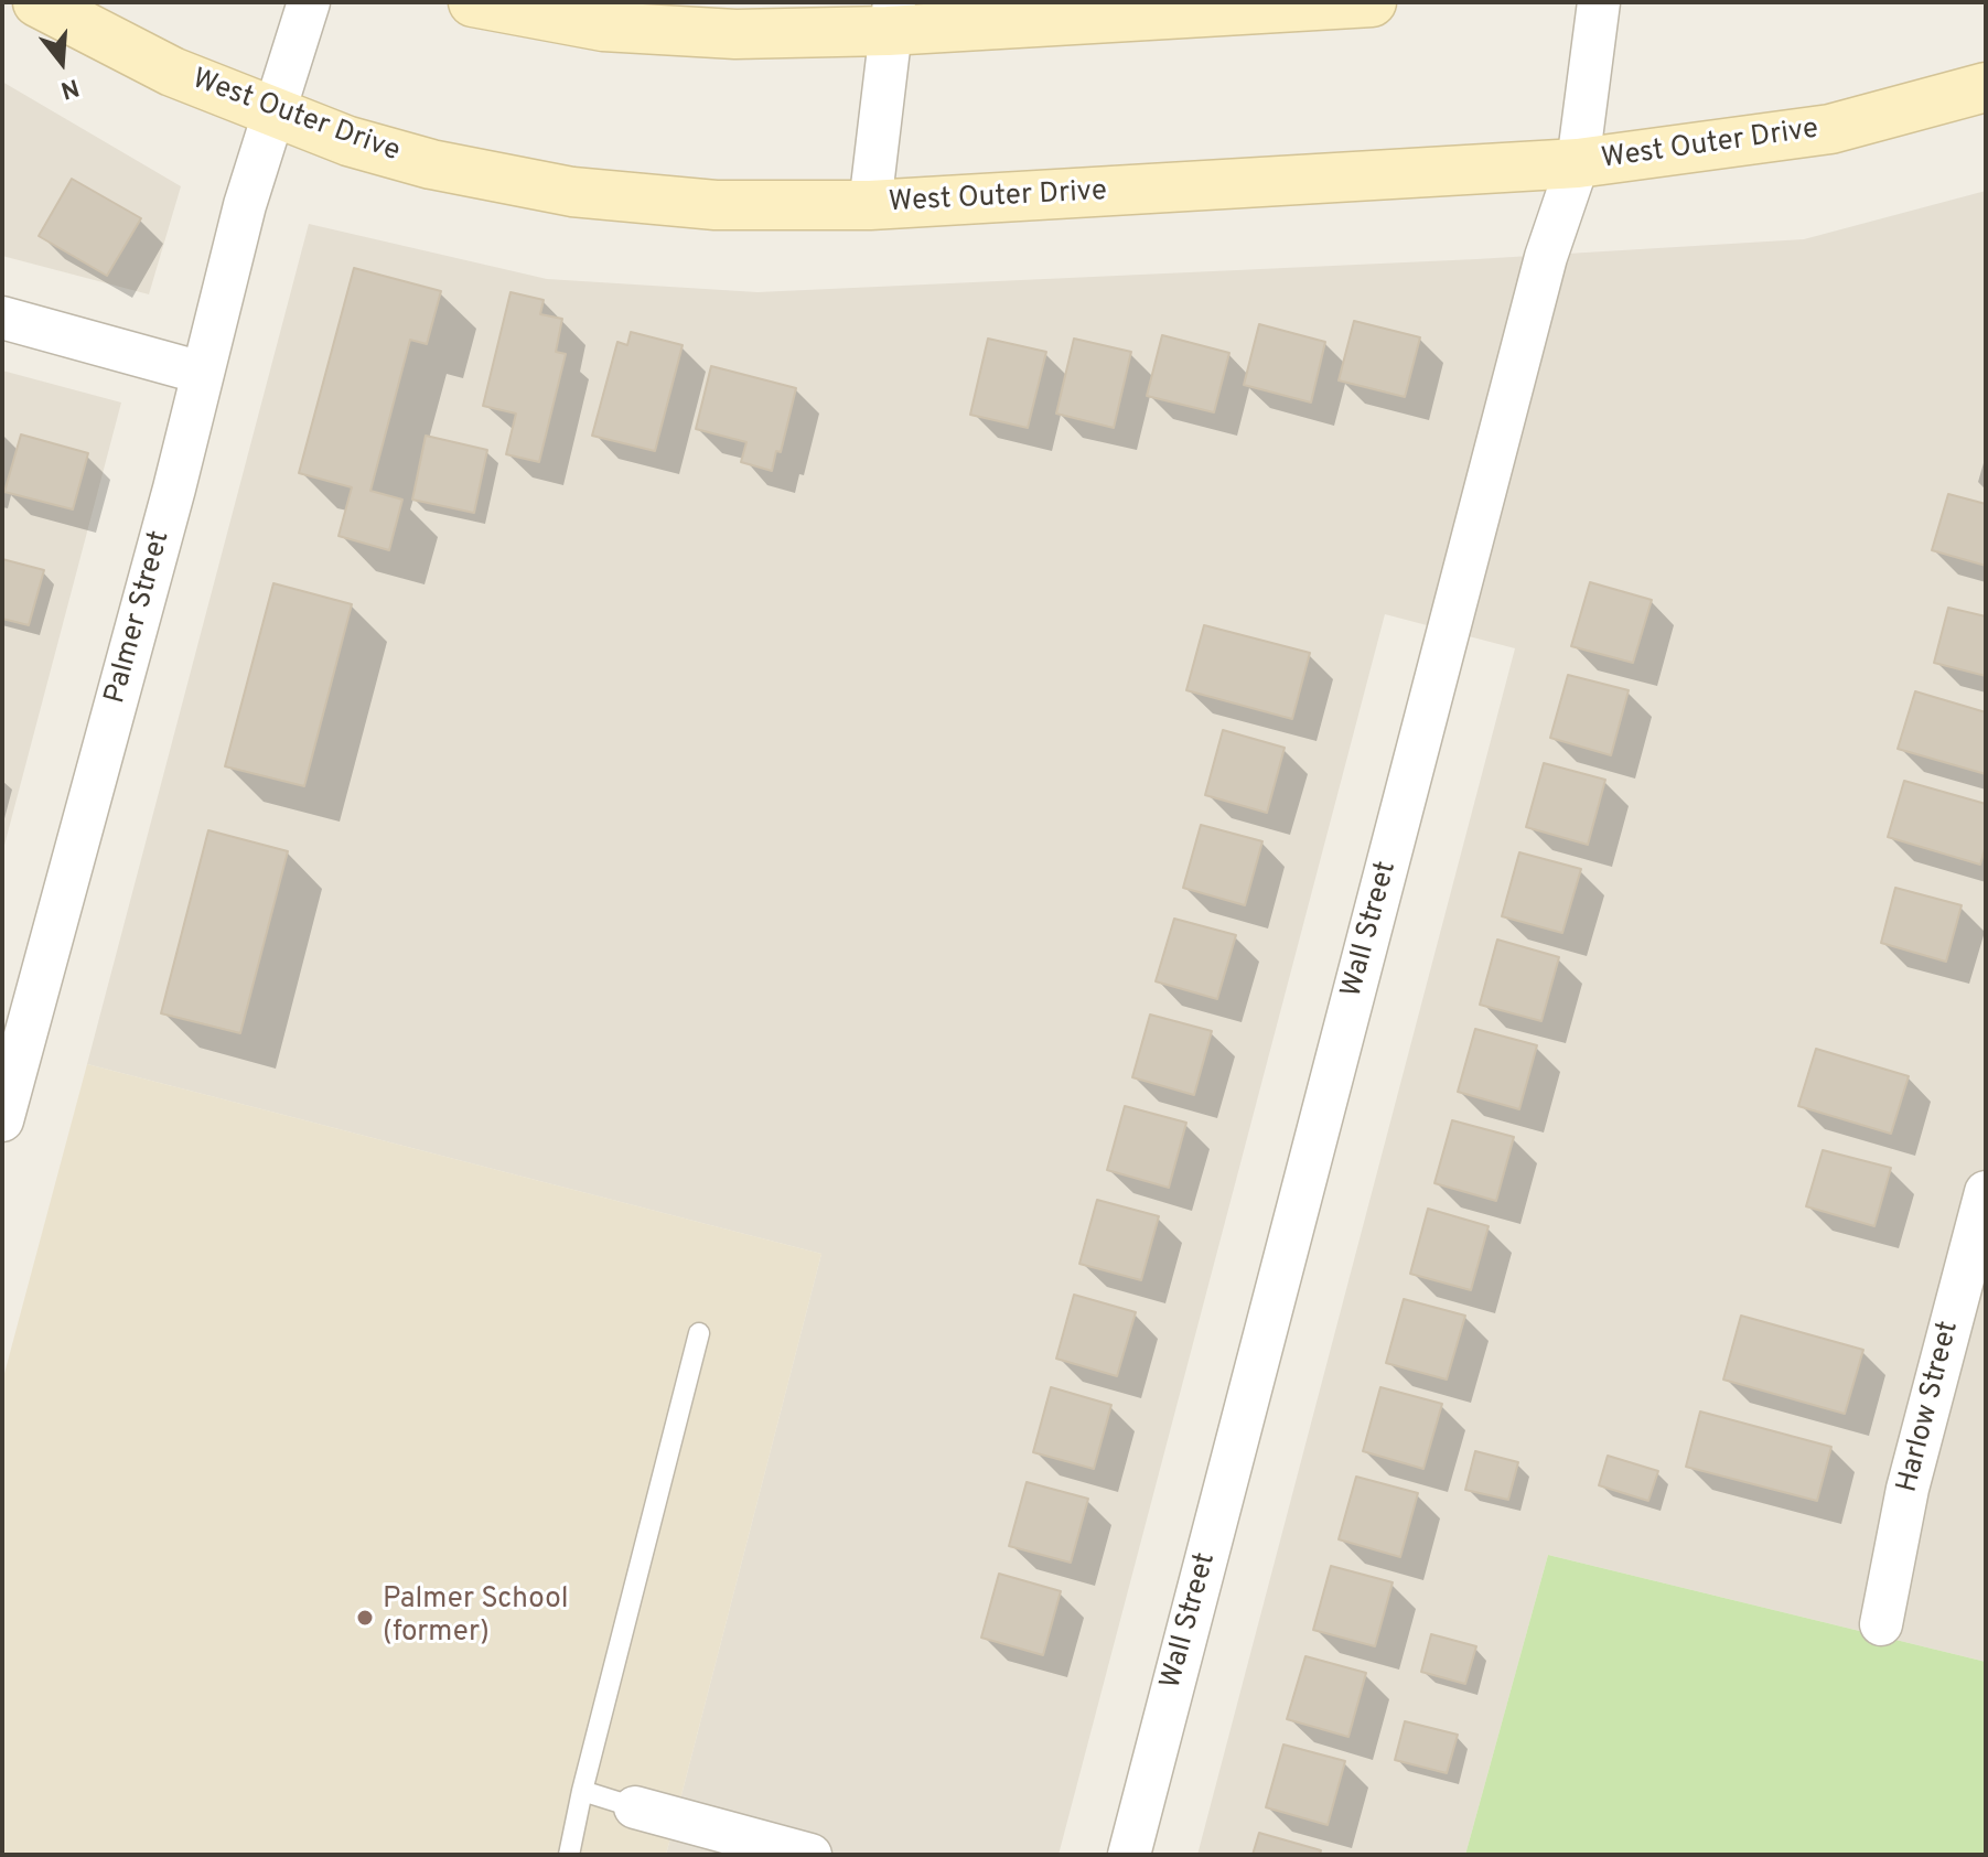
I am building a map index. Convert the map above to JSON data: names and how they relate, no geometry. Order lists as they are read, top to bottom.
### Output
{
  "streets": {
    "main road": ["West Outer Drive"],
    "street": ["Palmer Street", "Wall Street", "Harlow Street"]
  },
  "crossings": [
    ["West Outer Drive", "Palmer Street"],
    ["West Outer Drive", "Wall Street"]
  ],
  "places": ["Palmer School (former)"],
  "north": "bottom"
}
